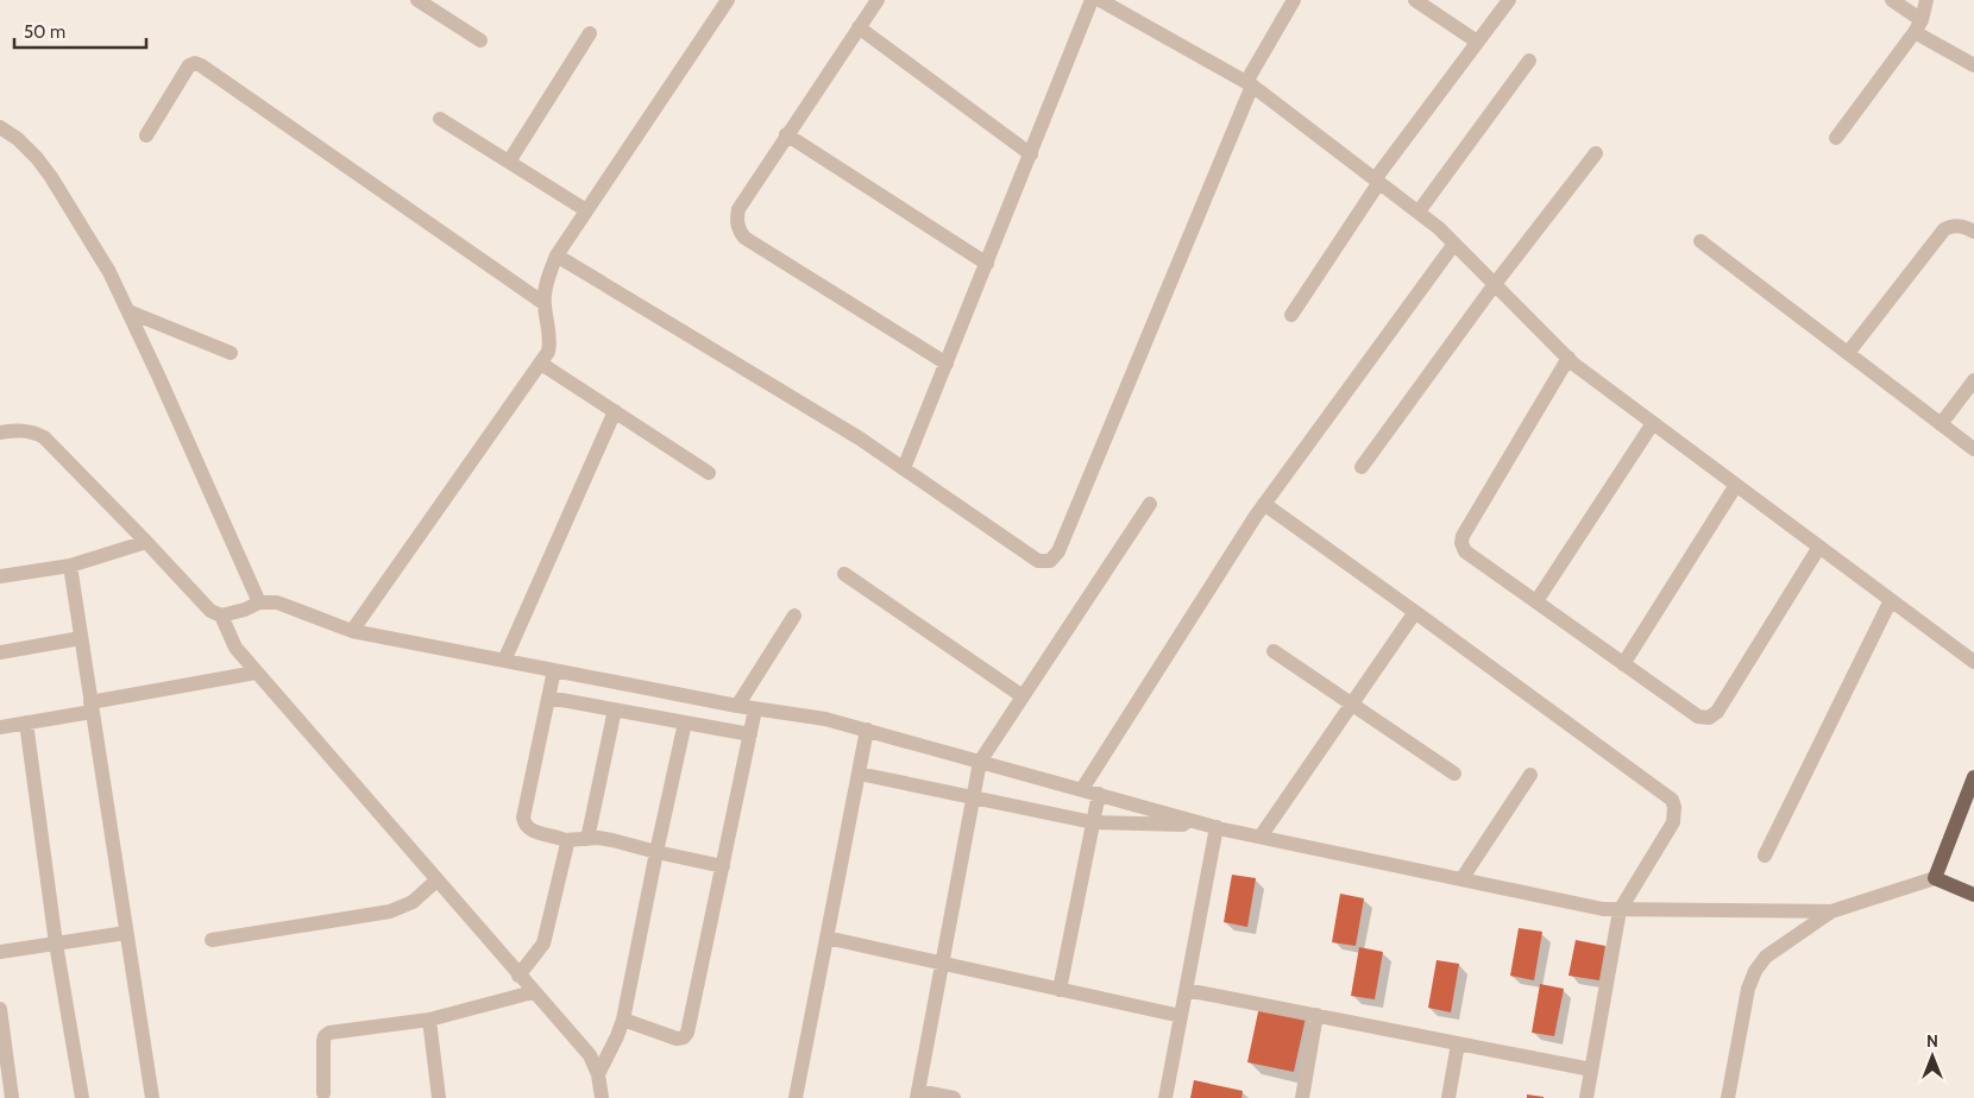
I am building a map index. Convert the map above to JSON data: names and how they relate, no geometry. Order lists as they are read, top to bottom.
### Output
{
  "scale_bar": "50 m",
  "north": "top"
}
